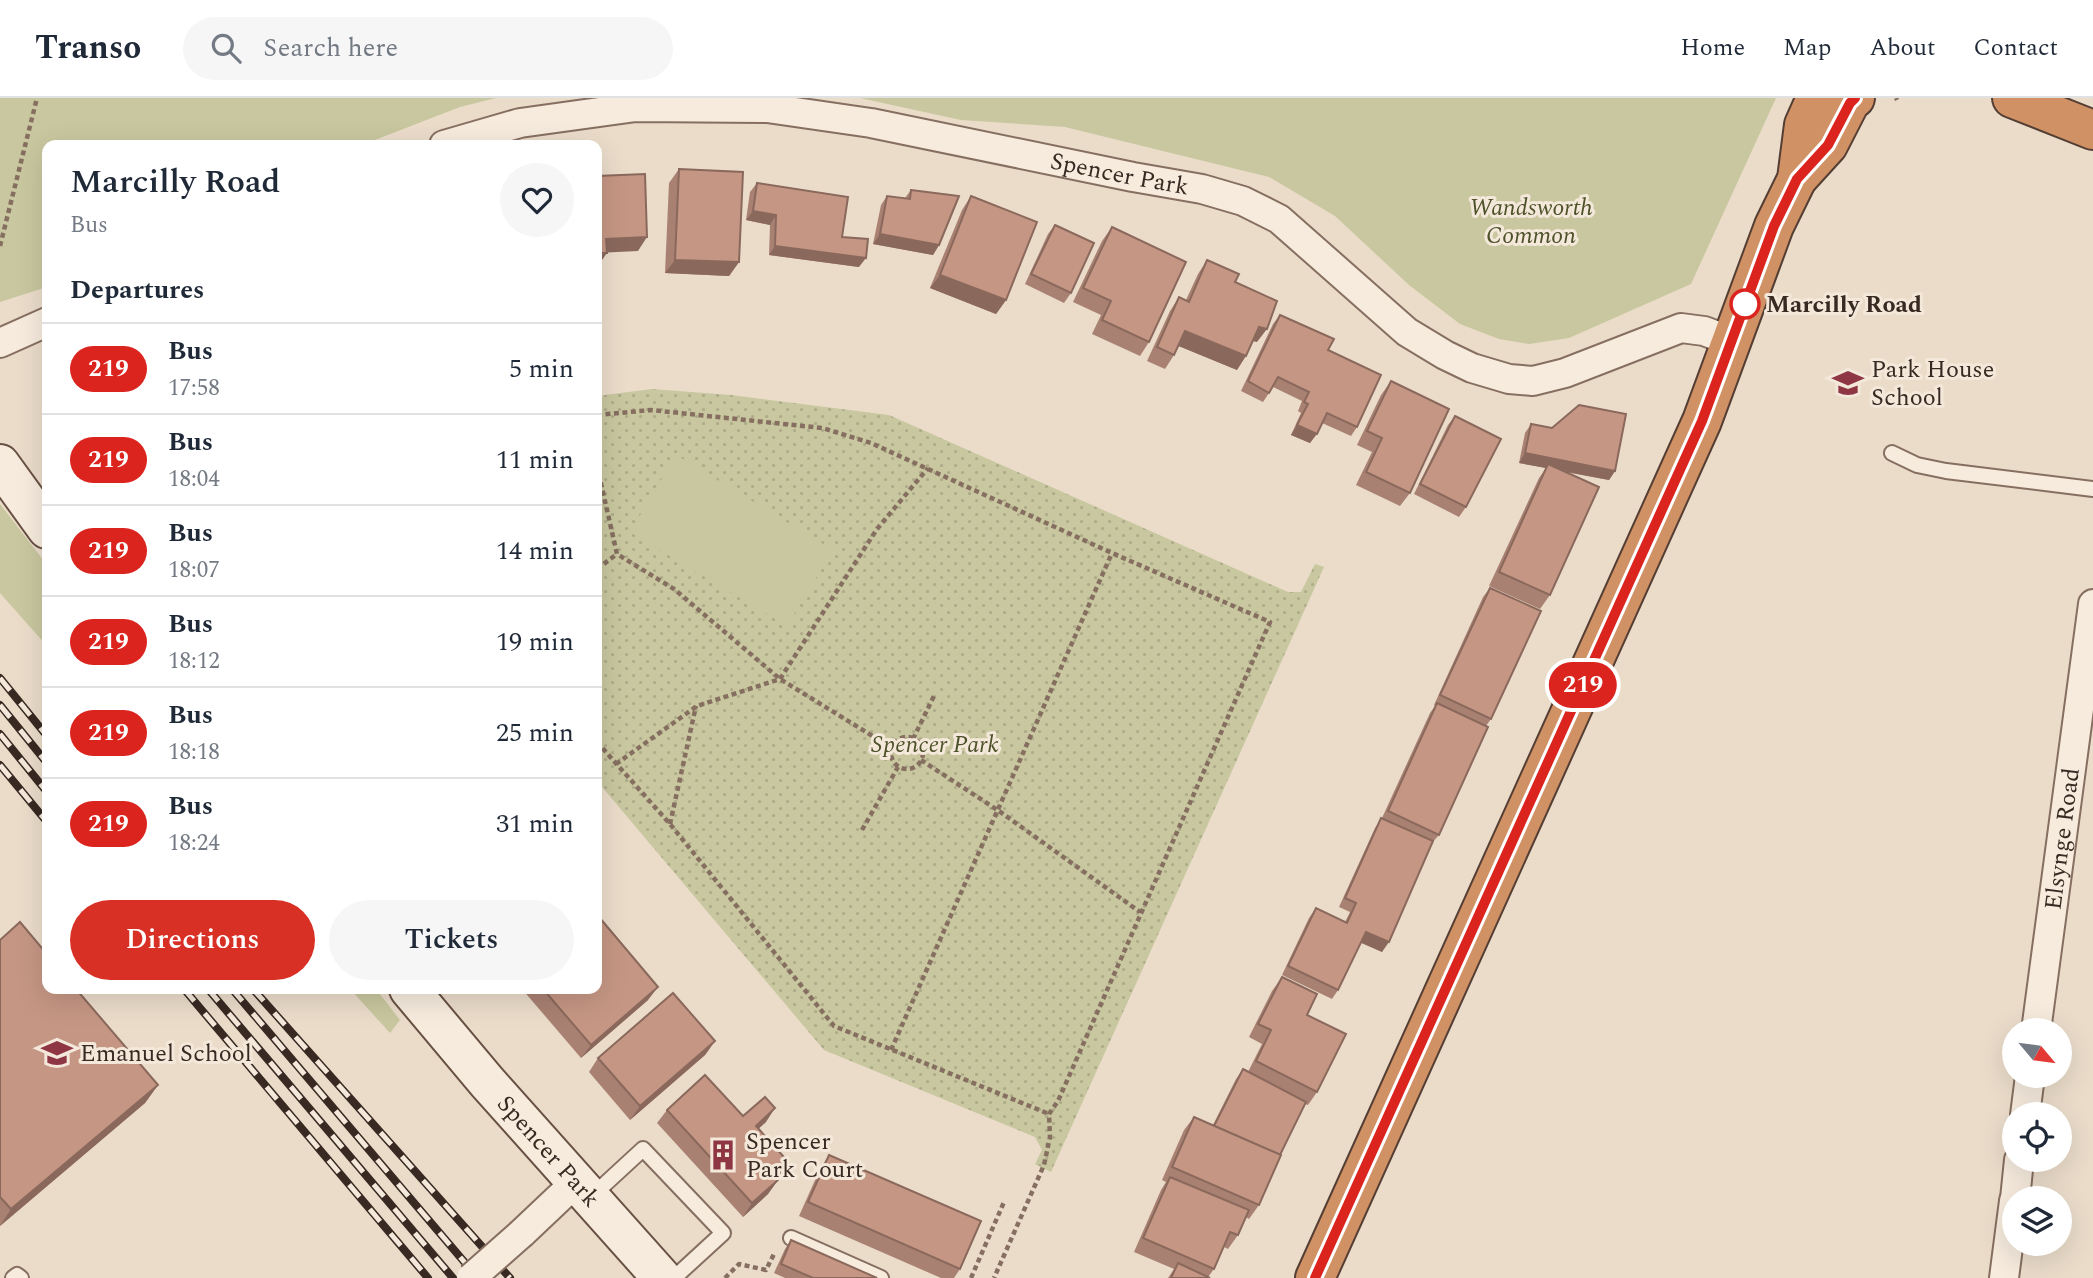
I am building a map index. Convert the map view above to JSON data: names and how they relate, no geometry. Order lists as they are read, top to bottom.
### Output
{
  "streets": {
    "main road": ["Spencer Park"],
    "street": ["Elsynge Road"]
  },
  "parks": ["Wandsworth Common", "Spencer Park"],
  "places": {
    "other": ["Marcilly Road"],
    "school or university": ["Park House School", "Emanuel School"],
    "building": ["Spencer Park Court"]
  },
  "lines": ["bus line 219"],
  "north": "bottom right",
  "page": {
    "header": "Transo",
    "search": "Search here",
    "nav": [
      "Home",
      "Map",
      "About",
      "Contact"
    ],
    "on_map": "219",
    "heading": [
      ["Marcilly Road", "Bus"],
      "Departures"
    ],
    "list": [
      {
        "mark": "219",
        "name": "Bus",
        "note": "17:58",
        "value": "5 min"
      },
      {
        "mark": "219",
        "name": "Bus",
        "note": "18:04",
        "value": "11 min"
      },
      {
        "mark": "219",
        "name": "Bus",
        "note": "18:07",
        "value": "14 min"
      },
      {
        "mark": "219",
        "name": "Bus",
        "note": "18:12",
        "value": "19 min"
      },
      {
        "mark": "219",
        "name": "Bus",
        "note": "18:18",
        "value": "25 min"
      },
      {
        "mark": "219",
        "name": "Bus",
        "note": "18:24",
        "value": "31 min"
      }
    ],
    "buttons": ["Directions", "Tickets"]
  }
}
